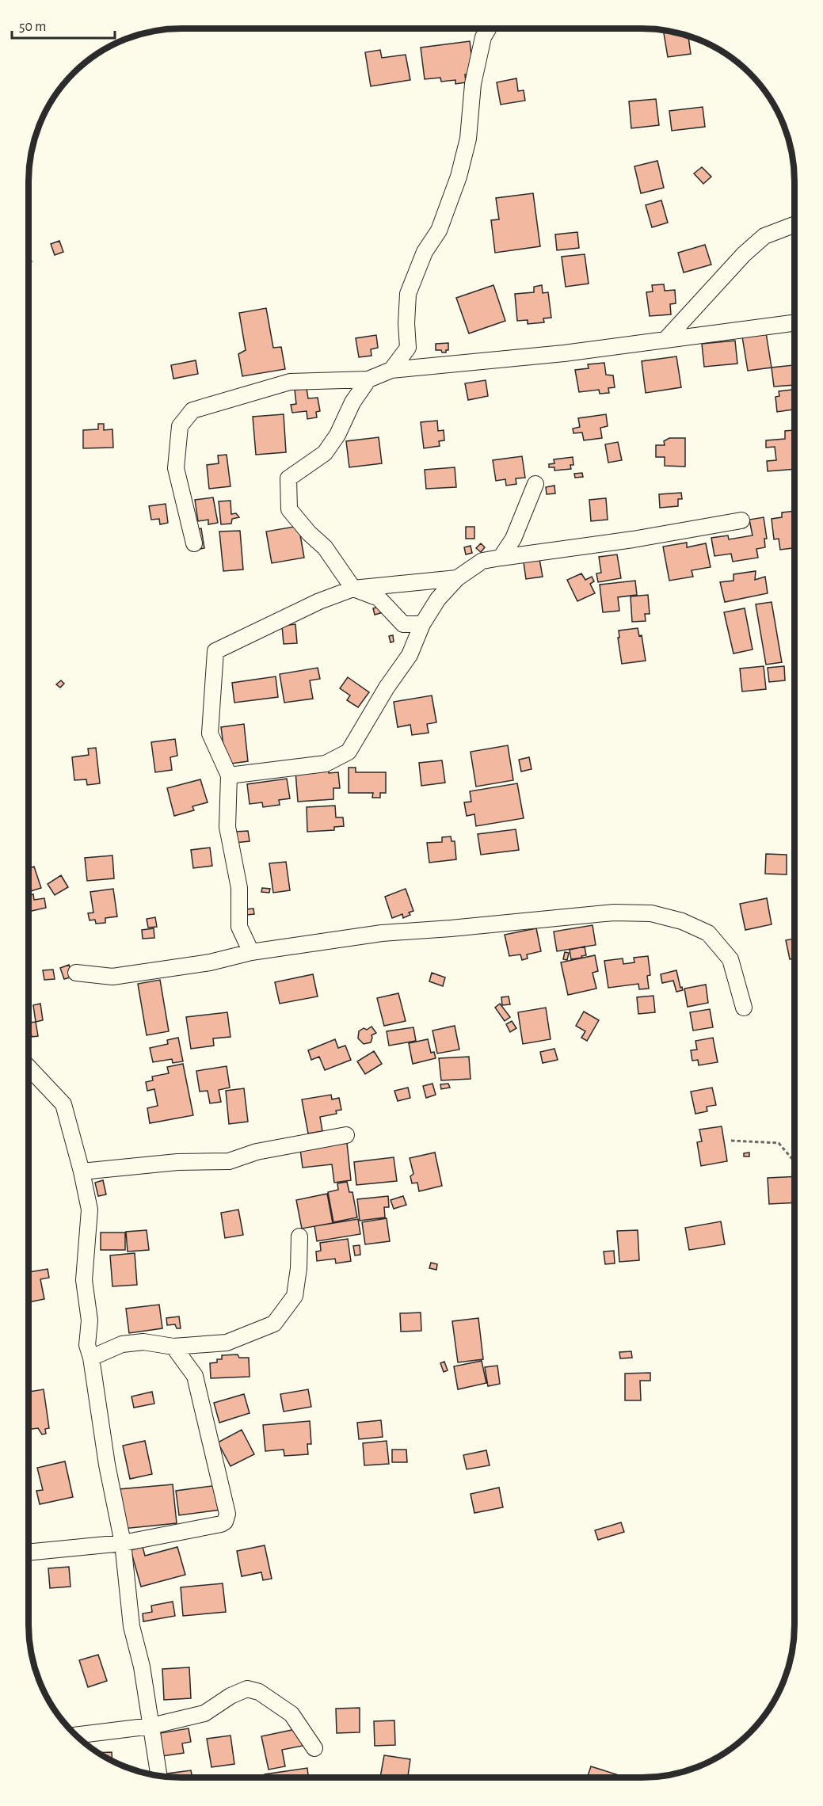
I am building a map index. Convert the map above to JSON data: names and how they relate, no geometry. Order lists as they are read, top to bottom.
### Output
{
  "scale_bar": "50 m"
}
